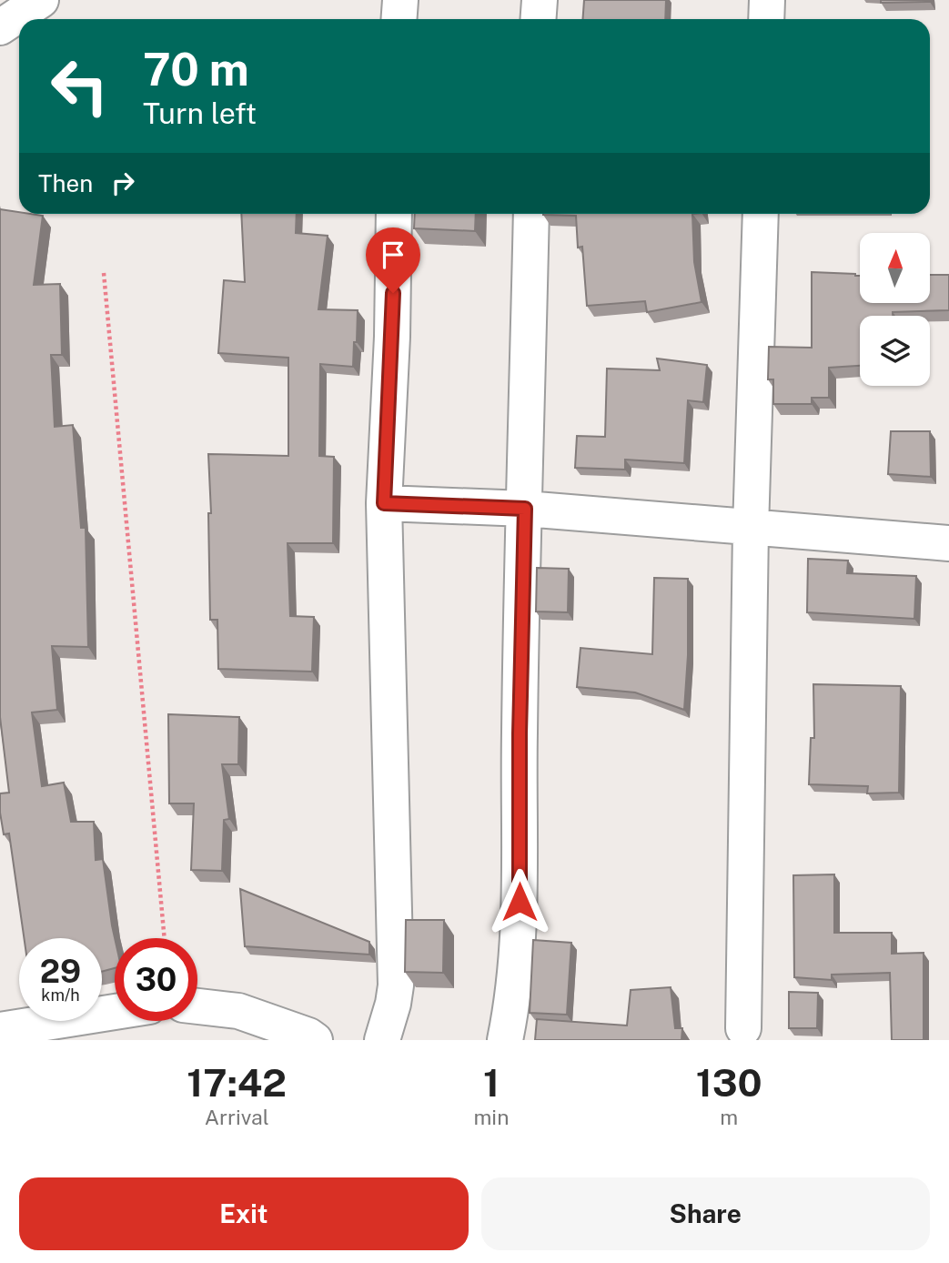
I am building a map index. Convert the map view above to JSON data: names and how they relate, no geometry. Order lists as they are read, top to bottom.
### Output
{
  "north": "top",
  "page": {
    "turn": ["70 m", "Turn left"],
    "then": "Then",
    "speed": "29 km/h",
    "limit": "30",
    "eta": [
      "17:42",
      "Arrival",
      "1",
      "min",
      "130",
      "m"
    ],
    "buttons": ["Exit", "Share"]
  }
}
